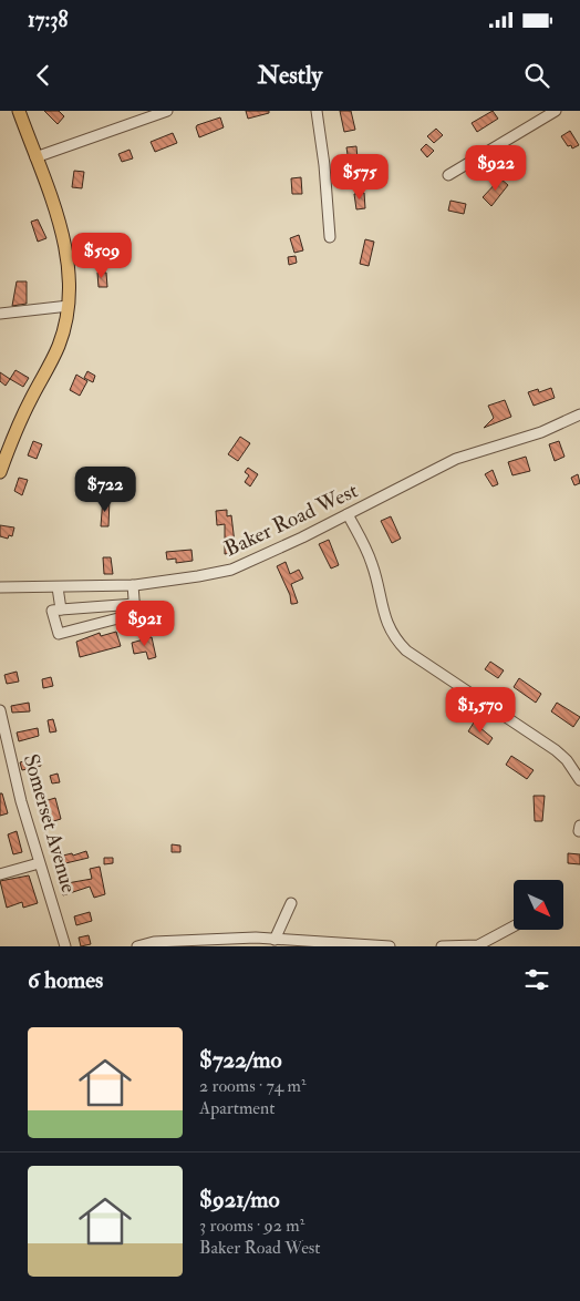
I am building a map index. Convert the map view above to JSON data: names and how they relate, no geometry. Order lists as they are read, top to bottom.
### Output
{
  "streets": {
    "street": ["Baker Road West", "Somerset Avenue"]
  },
  "north": "bottom right",
  "page": {
    "status": "17:38",
    "header": "Nestly",
    "price": [
      "$922",
      "$575",
      "$509",
      "$722",
      "$921",
      "$1,570"
    ],
    "heading": "6 homes",
    "list": [
      {
        "name": "$722/mo",
        "note": "2 rooms · 74 m² · Apartment"
      },
      {
        "name": "$921/mo",
        "note": "3 rooms · 92 m² · Baker Road West"
      }
    ]
  }
}
